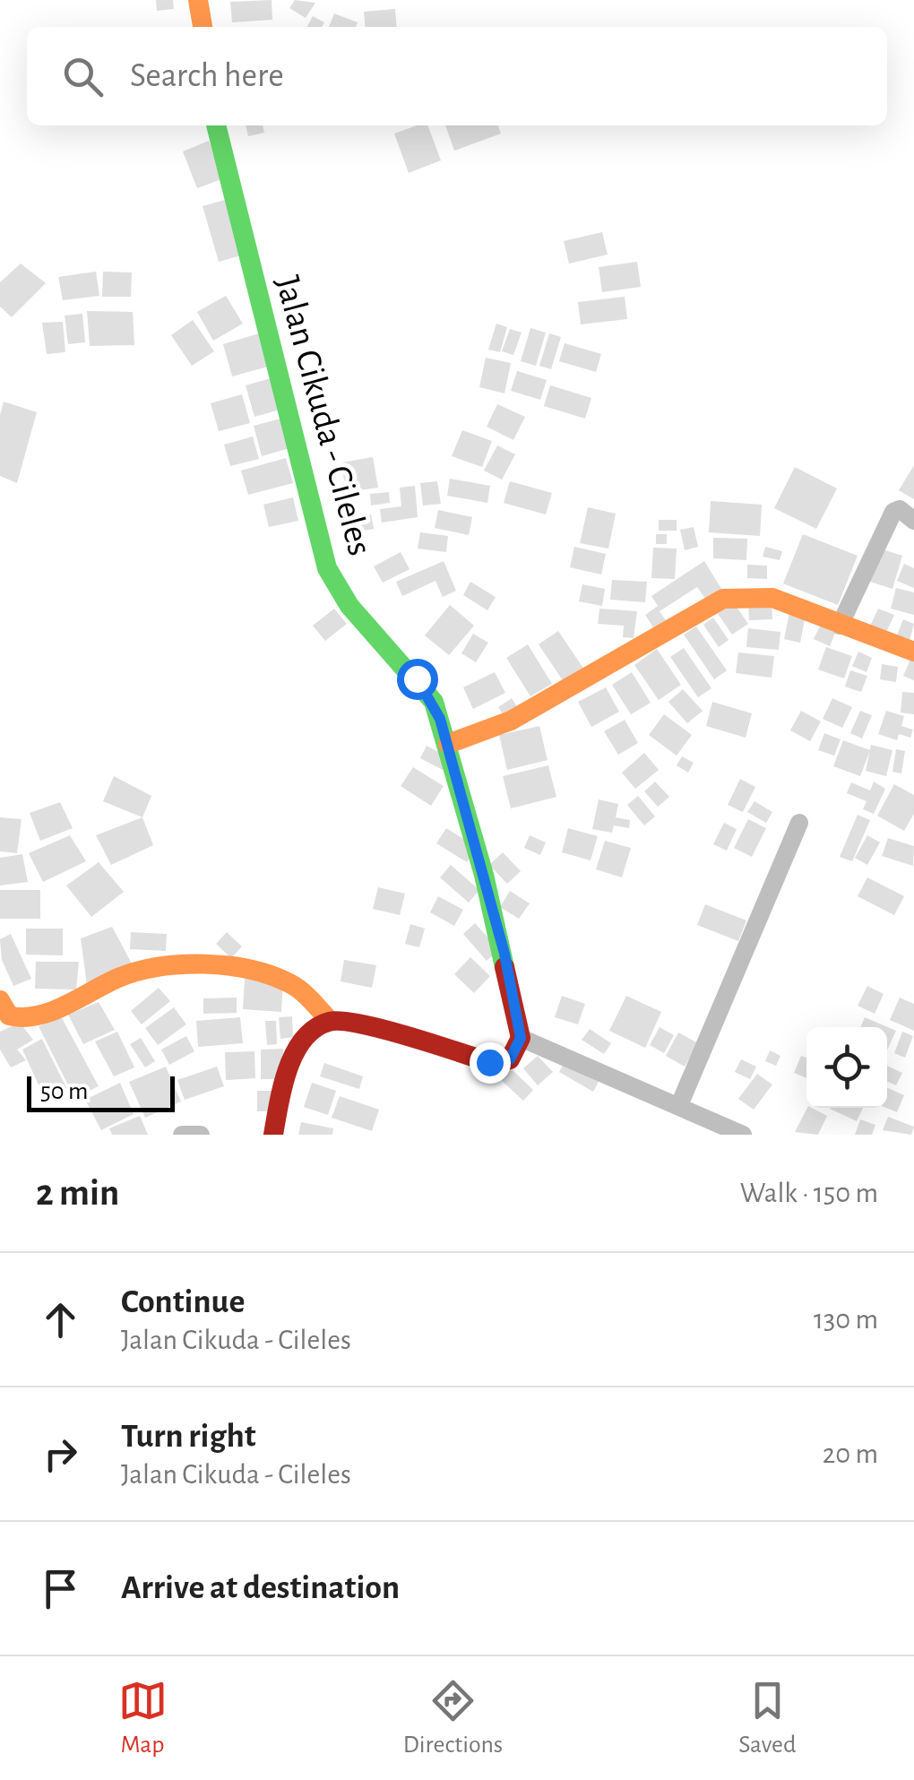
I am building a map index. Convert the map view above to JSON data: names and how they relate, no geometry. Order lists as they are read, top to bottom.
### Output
{
  "streets": {
    "street": ["Jalan Cikuda - Cileles"]
  },
  "scale_bar": "50 m",
  "page": {
    "search": "Search here",
    "scale": "50 m",
    "heading": ["2 min", "Walk · 150 m"],
    "list": [
      ["Continue", "Jalan Cikuda - Cileles", "130 m"],
      ["Turn right", "Jalan Cikuda - Cileles", "20 m"],
      "Arrive at destination"
    ],
    "nav": ["Map", "Directions", "Saved"]
  }
}
